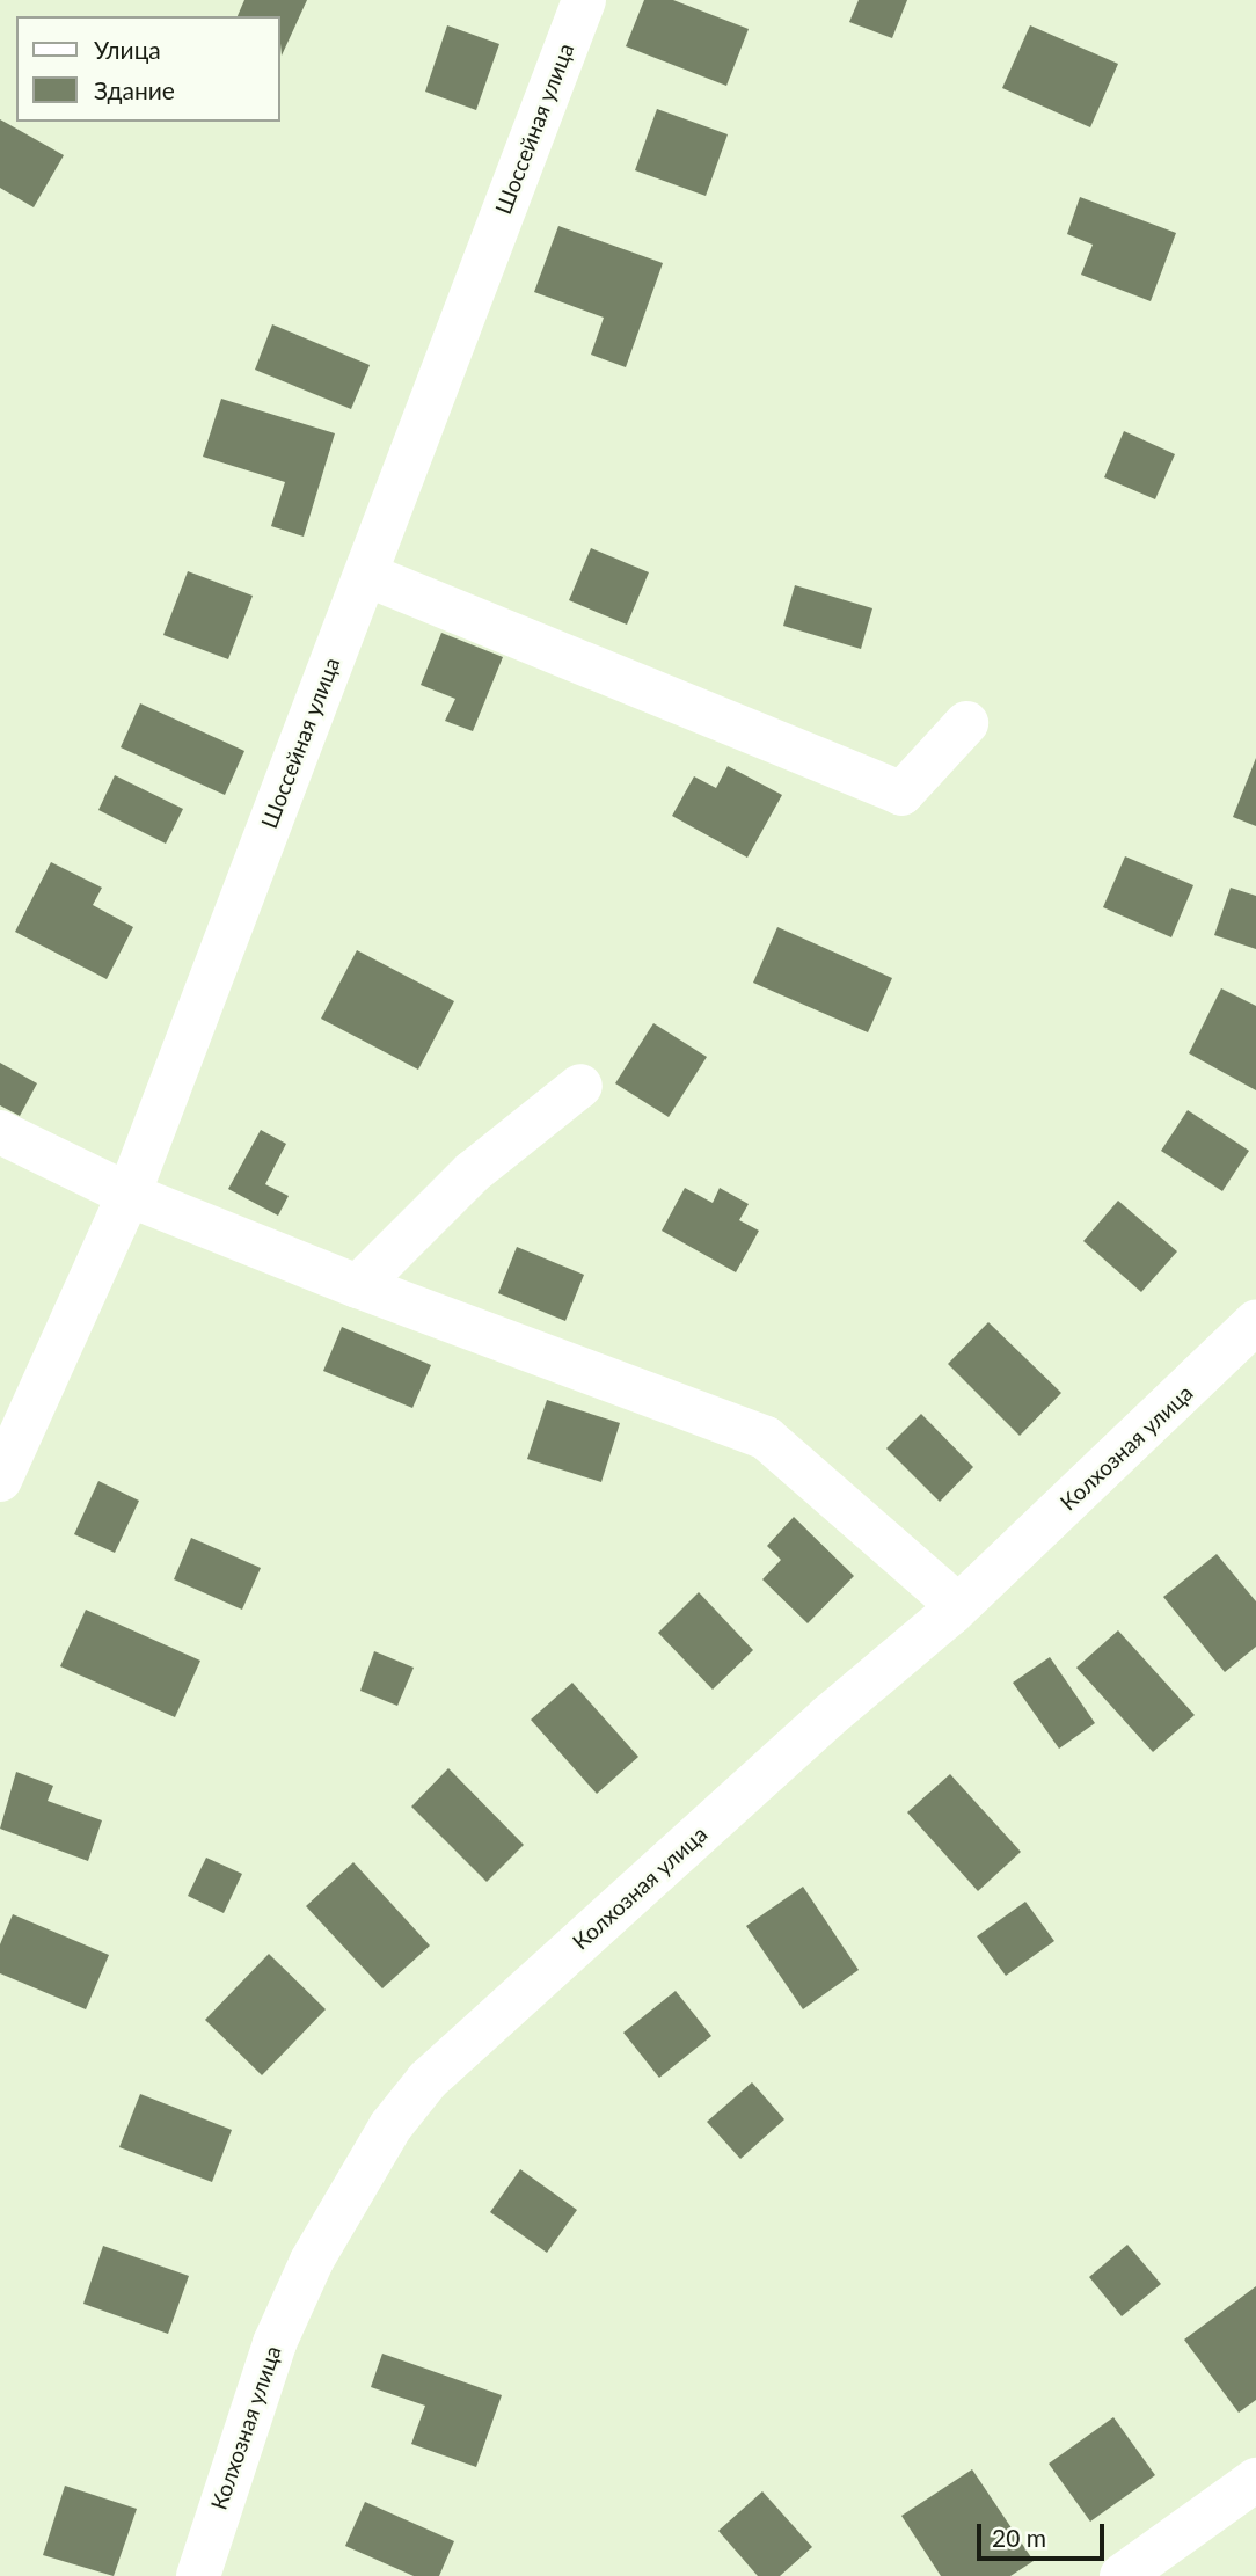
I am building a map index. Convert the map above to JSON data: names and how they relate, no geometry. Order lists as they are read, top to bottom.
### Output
{
  "streets": {
    "street": ["Шоссейная улица", "Колхозная улица"]
  },
  "legend": ["Улица", "Здание"],
  "scale_bar": "20 m"
}
